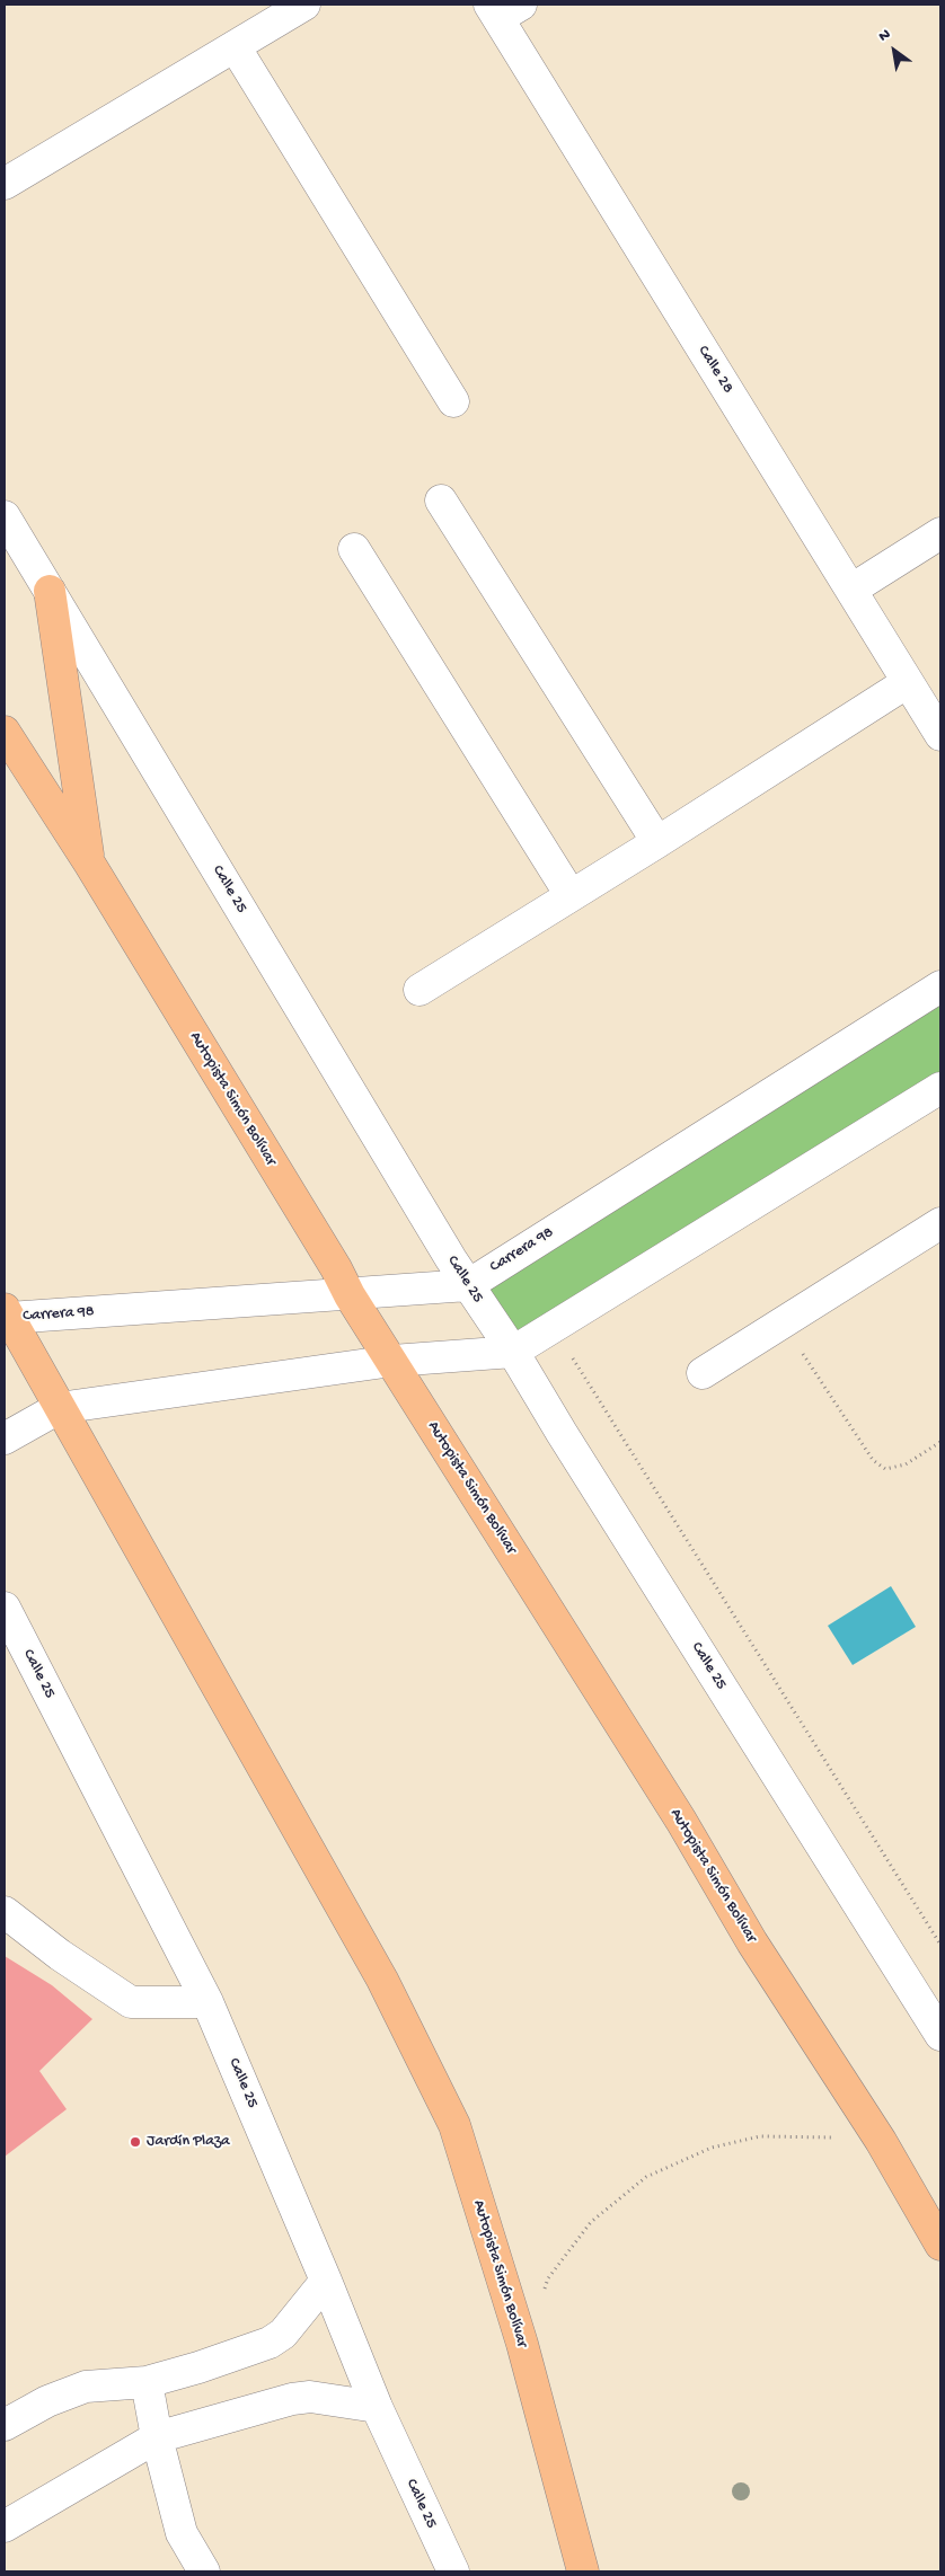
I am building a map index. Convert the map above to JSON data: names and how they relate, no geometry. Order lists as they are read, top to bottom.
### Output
{
  "streets": {
    "highway": ["Autopista Simón Bolívar"],
    "street": ["Calle 28", "Calle 25", "Carrera 98"]
  },
  "crossings": [
    ["Calle 25", "Carrera 98"],
    ["Autopista Simón Bolívar", "Carrera 98"]
  ],
  "places": ["Jardín Plaza"],
  "north": "top left"
}
